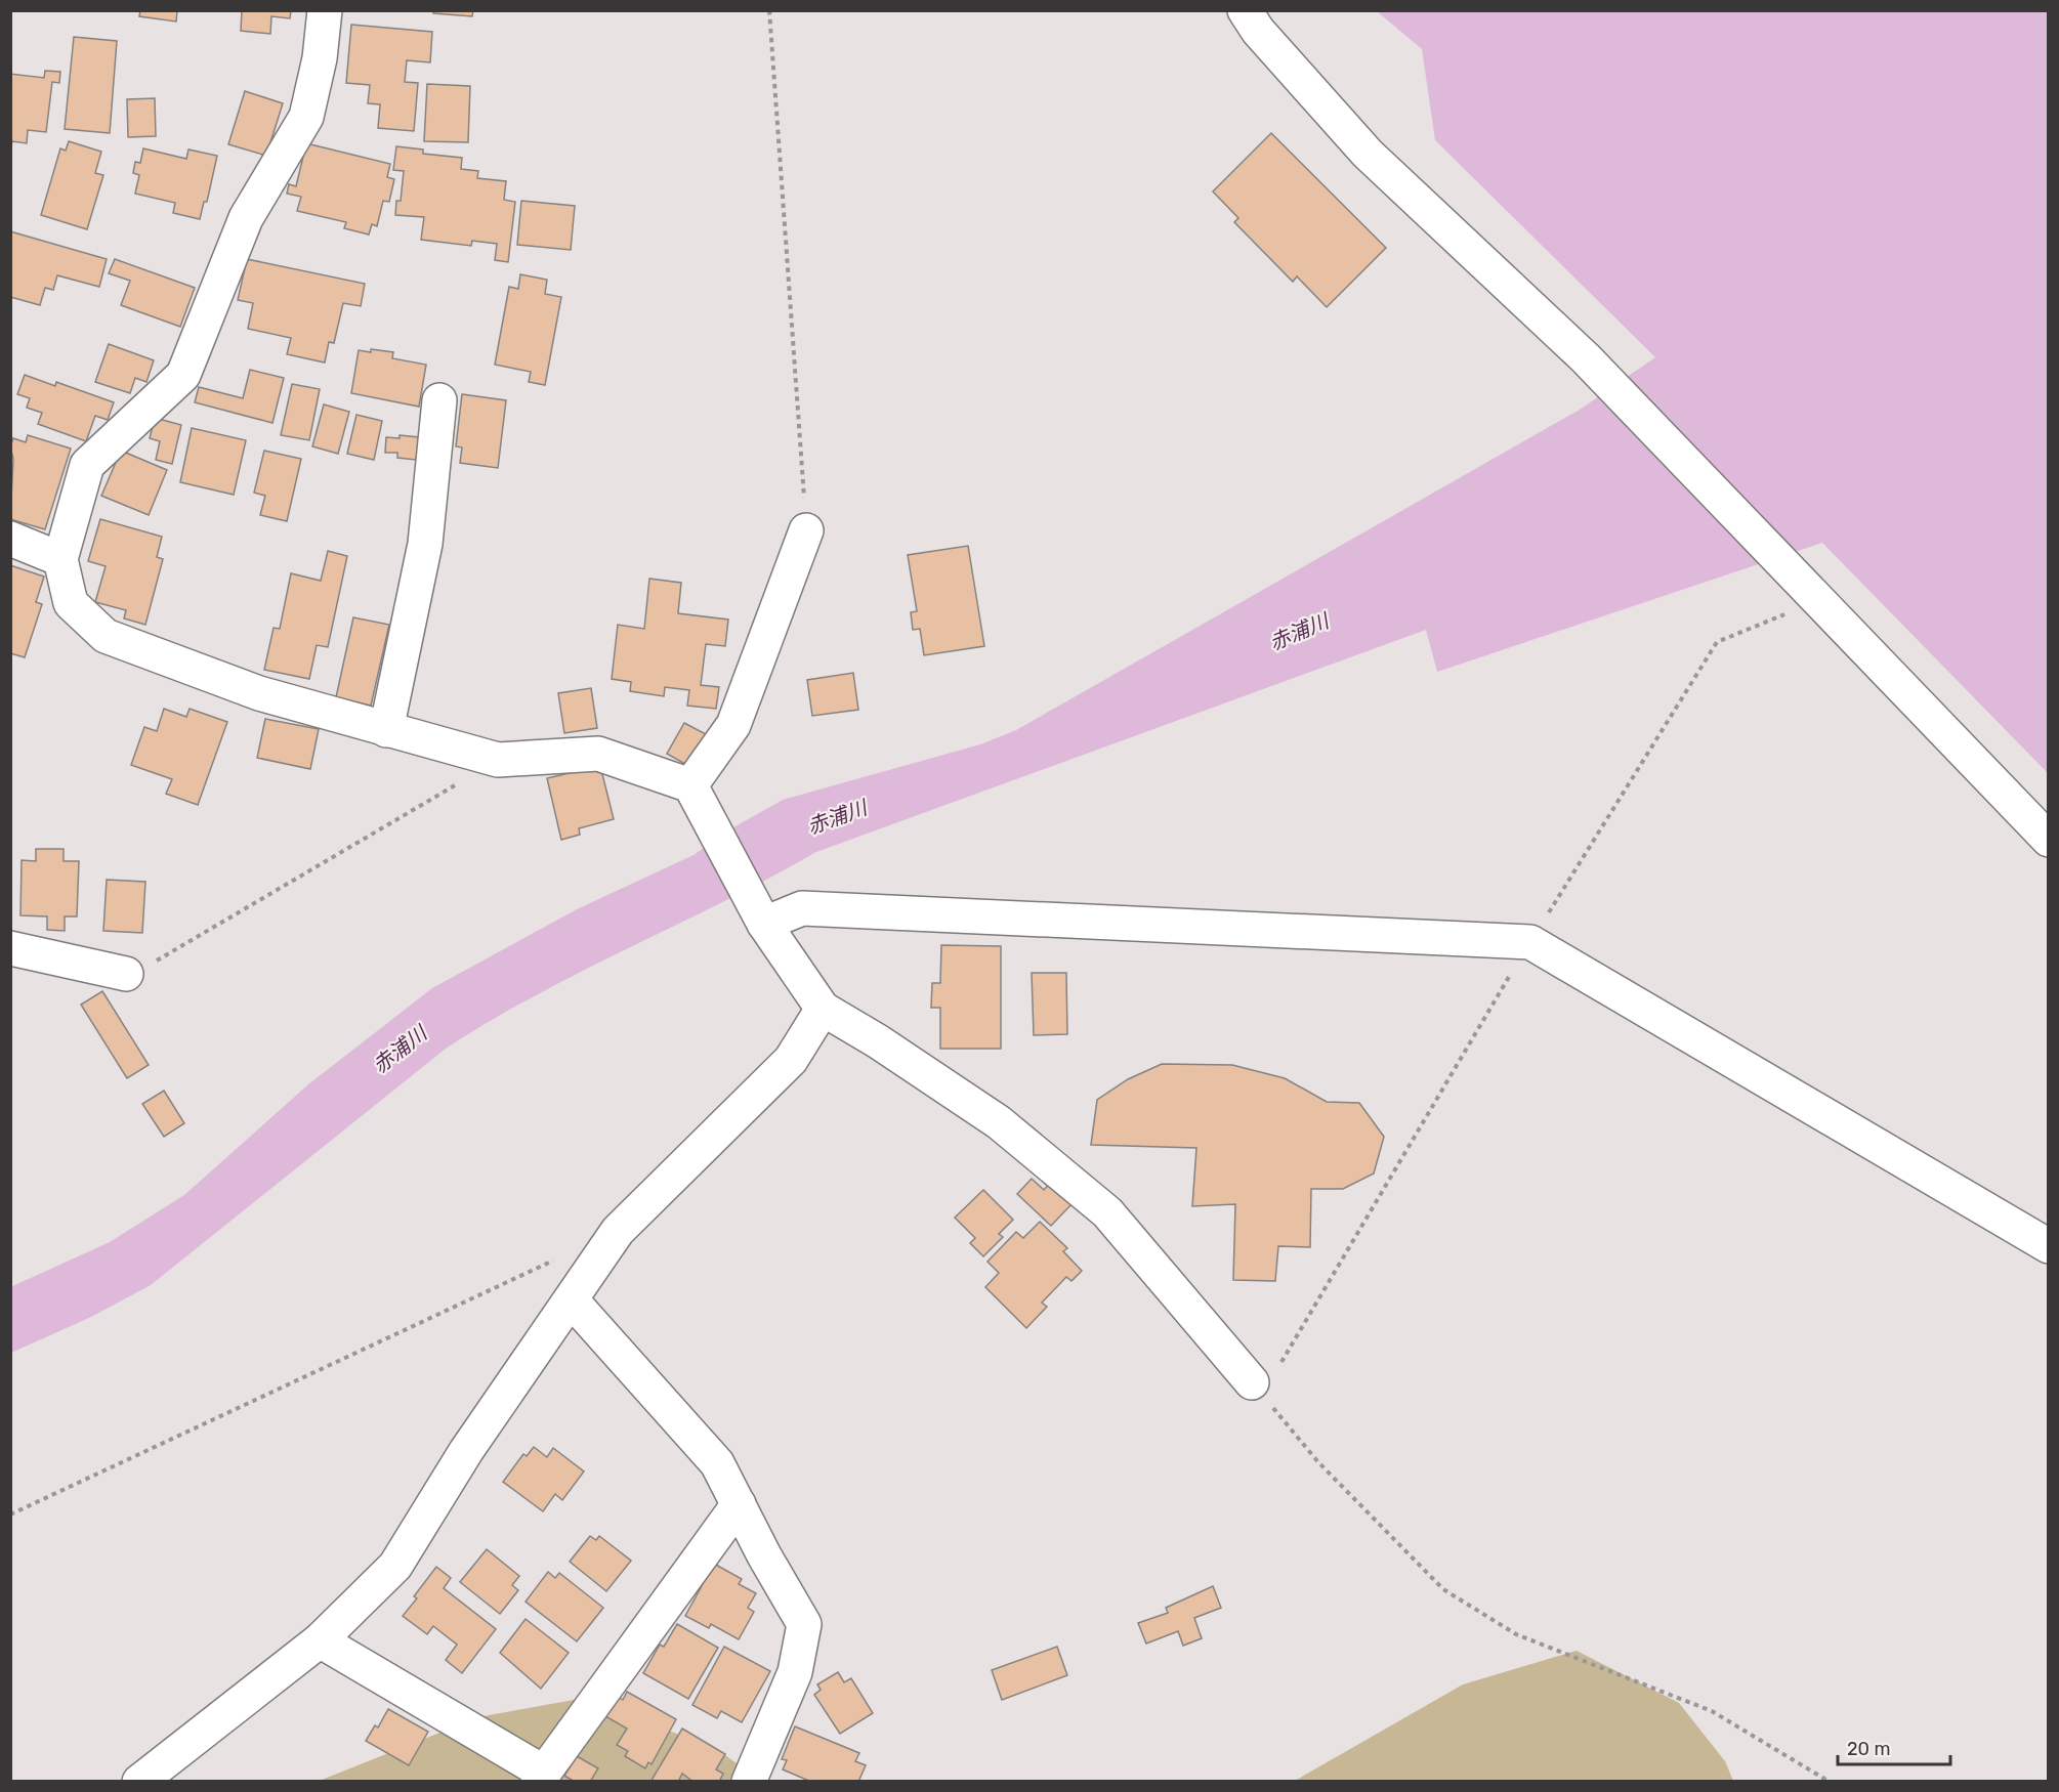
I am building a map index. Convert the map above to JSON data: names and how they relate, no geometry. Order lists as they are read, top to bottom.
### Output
{
  "water": ["赤浦川"],
  "scale_bar": "20 m"
}
